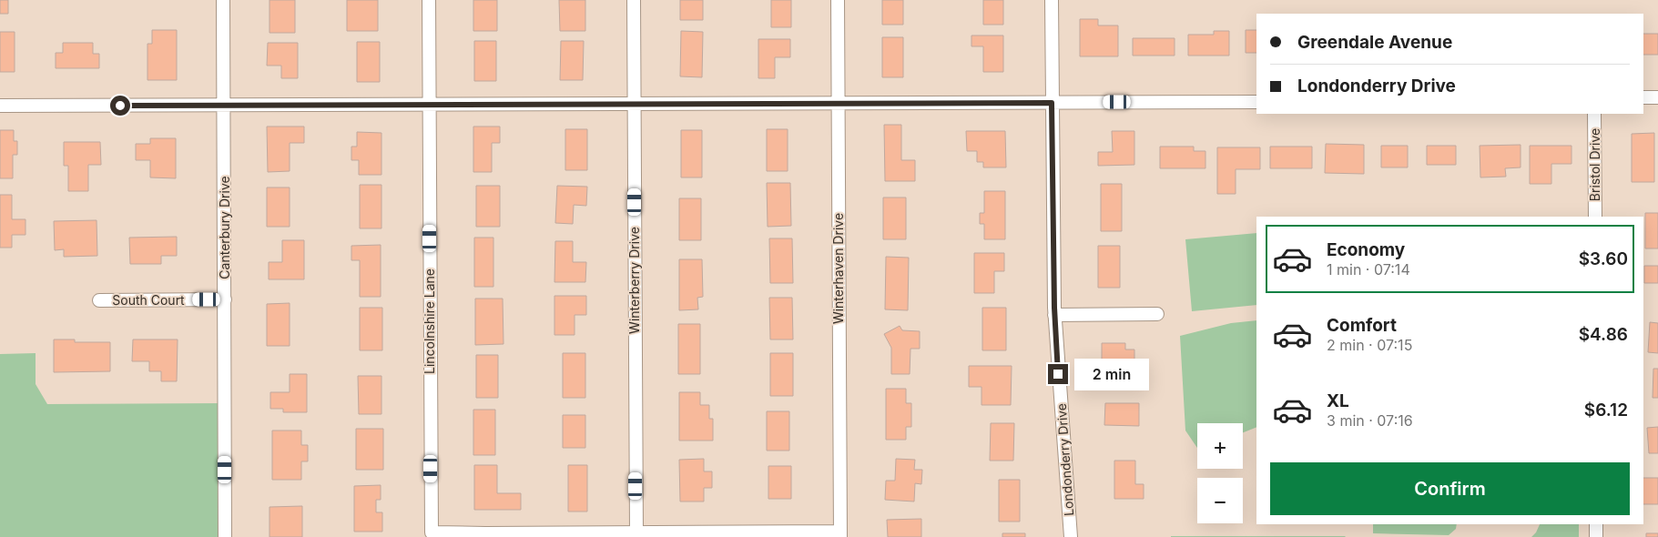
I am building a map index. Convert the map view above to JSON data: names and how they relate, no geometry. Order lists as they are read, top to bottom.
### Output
{
  "streets": {
    "street": [
      "Bristol Drive",
      "Canterbury Drive",
      "Winterhaven Drive",
      "Winterberry Drive",
      "South Court",
      "Lincolnshire Lane",
      "Londonderry Drive"
    ]
  },
  "crossings": [
    ["Canterbury Drive", "South Court"],
    ["Winterberry Drive", "Lincolnshire Lane"]
  ],
  "page": {
    "banner": ["Greendale Avenue", "Londonderry Drive"],
    "list": [
      {
        "name": "Economy",
        "note": "1 min · 07:14",
        "value": "$3.60"
      },
      {
        "name": "Comfort",
        "note": "2 min · 07:15",
        "value": "$4.86"
      },
      {
        "name": "XL",
        "note": "3 min · 07:16",
        "value": "$6.12"
      }
    ],
    "bubble": "2 min",
    "map_buttons": ["+", "−"],
    "buttons": "Confirm"
  }
}
